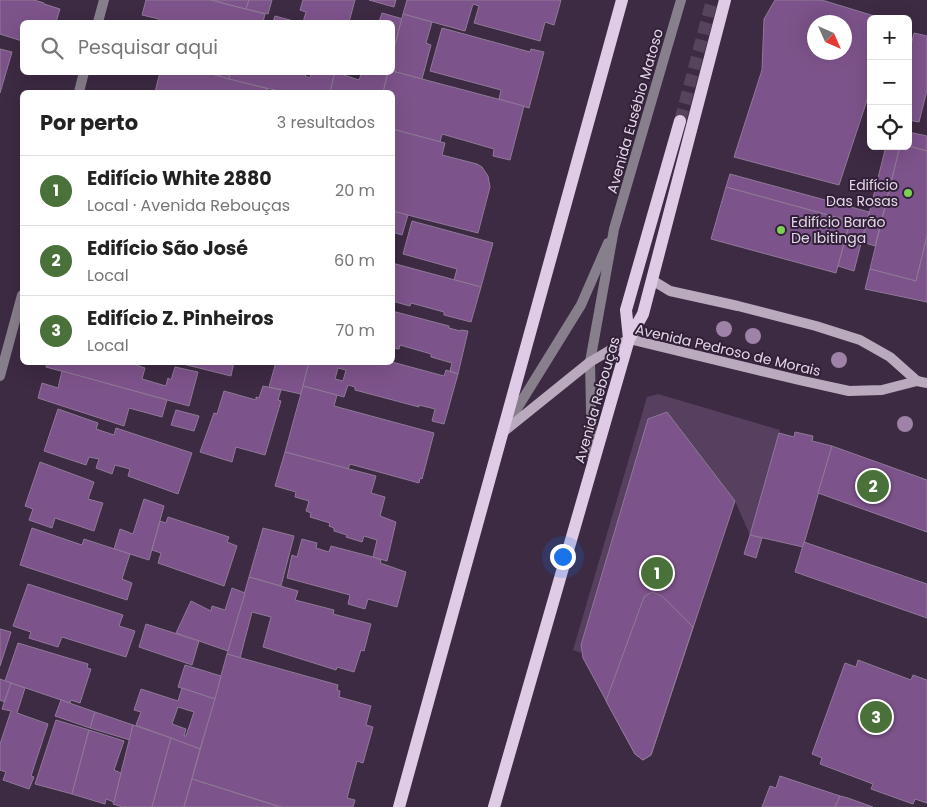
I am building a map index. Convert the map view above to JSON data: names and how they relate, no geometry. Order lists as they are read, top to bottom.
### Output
{
  "streets": {
    "main road": ["Avenida Pedroso de Morais", "Avenida Rebouças"],
    "street": ["Avenida Eusébio Matoso"]
  },
  "crossings": [
    ["Avenida Eusébio Matoso", "Avenida Pedroso de Morais"],
    ["Avenida Eusébio Matoso", "Avenida Rebouças"],
    ["Avenida Pedroso de Morais", "Avenida Rebouças"]
  ],
  "places": ["Edifício Das Rosas", "Edifício Barão De Ibitinga"],
  "north": "bottom right",
  "page": {
    "map_buttons": ["+", "−"],
    "search": "Pesquisar aqui",
    "heading": ["Por perto", "3 resultados"],
    "list": [
      {
        "mark": "1",
        "name": "Edifício White 2880",
        "note": "Local · Avenida Rebouças",
        "value": "20 m"
      },
      {
        "mark": "2",
        "name": "Edifício São José",
        "note": "Local",
        "value": "60 m"
      },
      {
        "mark": "3",
        "name": "Edifício Z. Pinheiros",
        "note": "Local",
        "value": "70 m"
      }
    ],
    "pins": ["2", "1", "3"]
  }
}
